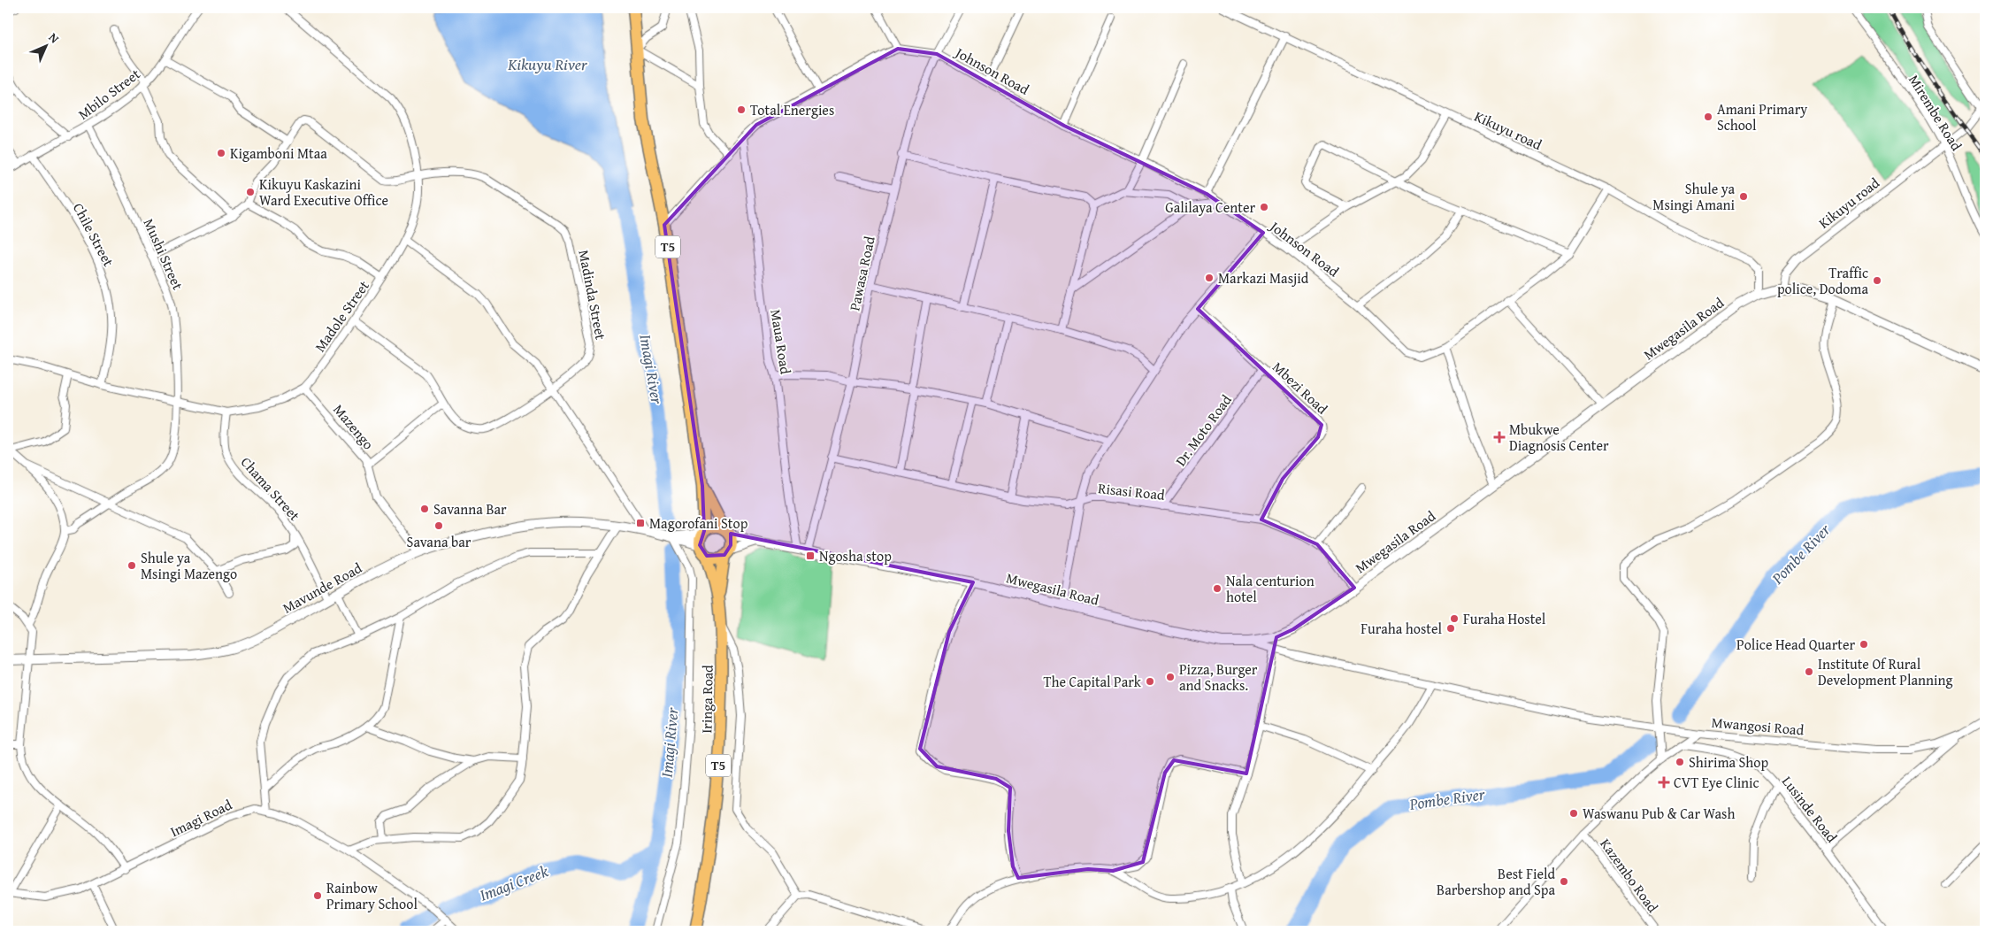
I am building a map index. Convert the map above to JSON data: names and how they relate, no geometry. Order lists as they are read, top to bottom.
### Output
{
  "streets": {
    "highway": ["T5", "Iringa Road"],
    "street": [
      "Johnson Road",
      "Mbilo Street",
      "Mirembe Road",
      "Kikuyu road",
      "Chile Street",
      "Mushi Street",
      "Pawasa Road",
      "Madinda Street",
      "Madole Street",
      "Mwegasila Road",
      "Maua Road",
      "Mbezi Road",
      "Mazengo",
      "Dr. Moto Road",
      "Chama Street",
      "Risasi Road",
      "Mavunde Road",
      "Mwangosi Road",
      "Lusinde Road",
      "Imagi Road",
      "Kazembo Road"
    ]
  },
  "crossings": [
    ["Johnson Road", "Kikuyu road"],
    ["Johnson Road", "Pawasa Road"],
    ["Mbilo Street", "Chile Street"],
    ["Mbilo Street", "Mushi Street"],
    ["Mirembe Road", "Kikuyu road"],
    ["Kikuyu road", "Mwegasila Road"],
    ["Chile Street", "Madole Street"],
    ["T5", "Mwegasila Road"],
    ["T5", "Mavunde Road"],
    ["T5", "Iringa Road"],
    ["Mushi Street", "Madole Street"],
    ["Pawasa Road", "Mwegasila Road"],
    ["Pawasa Road", "Risasi Road"],
    ["Madinda Street", "Madole Street"],
    ["Madole Street", "Mazengo"],
    ["Madole Street", "Chama Street"],
    ["Mwegasila Road", "Maua Road"],
    ["Mwegasila Road", "Risasi Road"],
    ["Mwegasila Road", "Mavunde Road"],
    ["Mbezi Road", "Dr. Moto Road"],
    ["Mbezi Road", "Risasi Road"],
    ["Mazengo", "Mavunde Road"],
    ["Dr. Moto Road", "Risasi Road"],
    ["Chama Street", "Mavunde Road"],
    ["Mwangosi Road", "Lusinde Road"],
    ["Mwangosi Road", "Kazembo Road"]
  ],
  "water": [
    "Kikuyu River",
    "Imagi River",
    "Pombe River",
    "Imagi Creek"
  ],
  "places": {
    "other": [
      "Total Energies",
      "Amani Primary School",
      "Kigamboni Mtaa",
      "Kikuyu Kaskazini Ward Executive Office",
      "Shule ya Msingi Amani",
      "Galilaya Center",
      "Markazi Masjid",
      "Traffic police, Dodoma",
      "Savanna Bar",
      "Savana bar",
      "Shule ya Msingi Mazengo",
      "Nala centurion hotel",
      "Furaha Hostel",
      "Furaha hostel",
      "Police Head Quarter",
      "Institute Of Rural Development Planning",
      "Pizza, Burger and Snacks.",
      "The Capital Park",
      "Shirima Shop",
      "Waswanu Pub & Car Wash",
      "Best Field Barbershop and Spa",
      "Rainbow Primary School"
    ],
    "health": ["Mbukwe Diagnosis Center", "CVT Eye Clinic"],
    "transit": ["Magorofani Stop", "Ngosha stop"]
  },
  "north": "top right"
}
